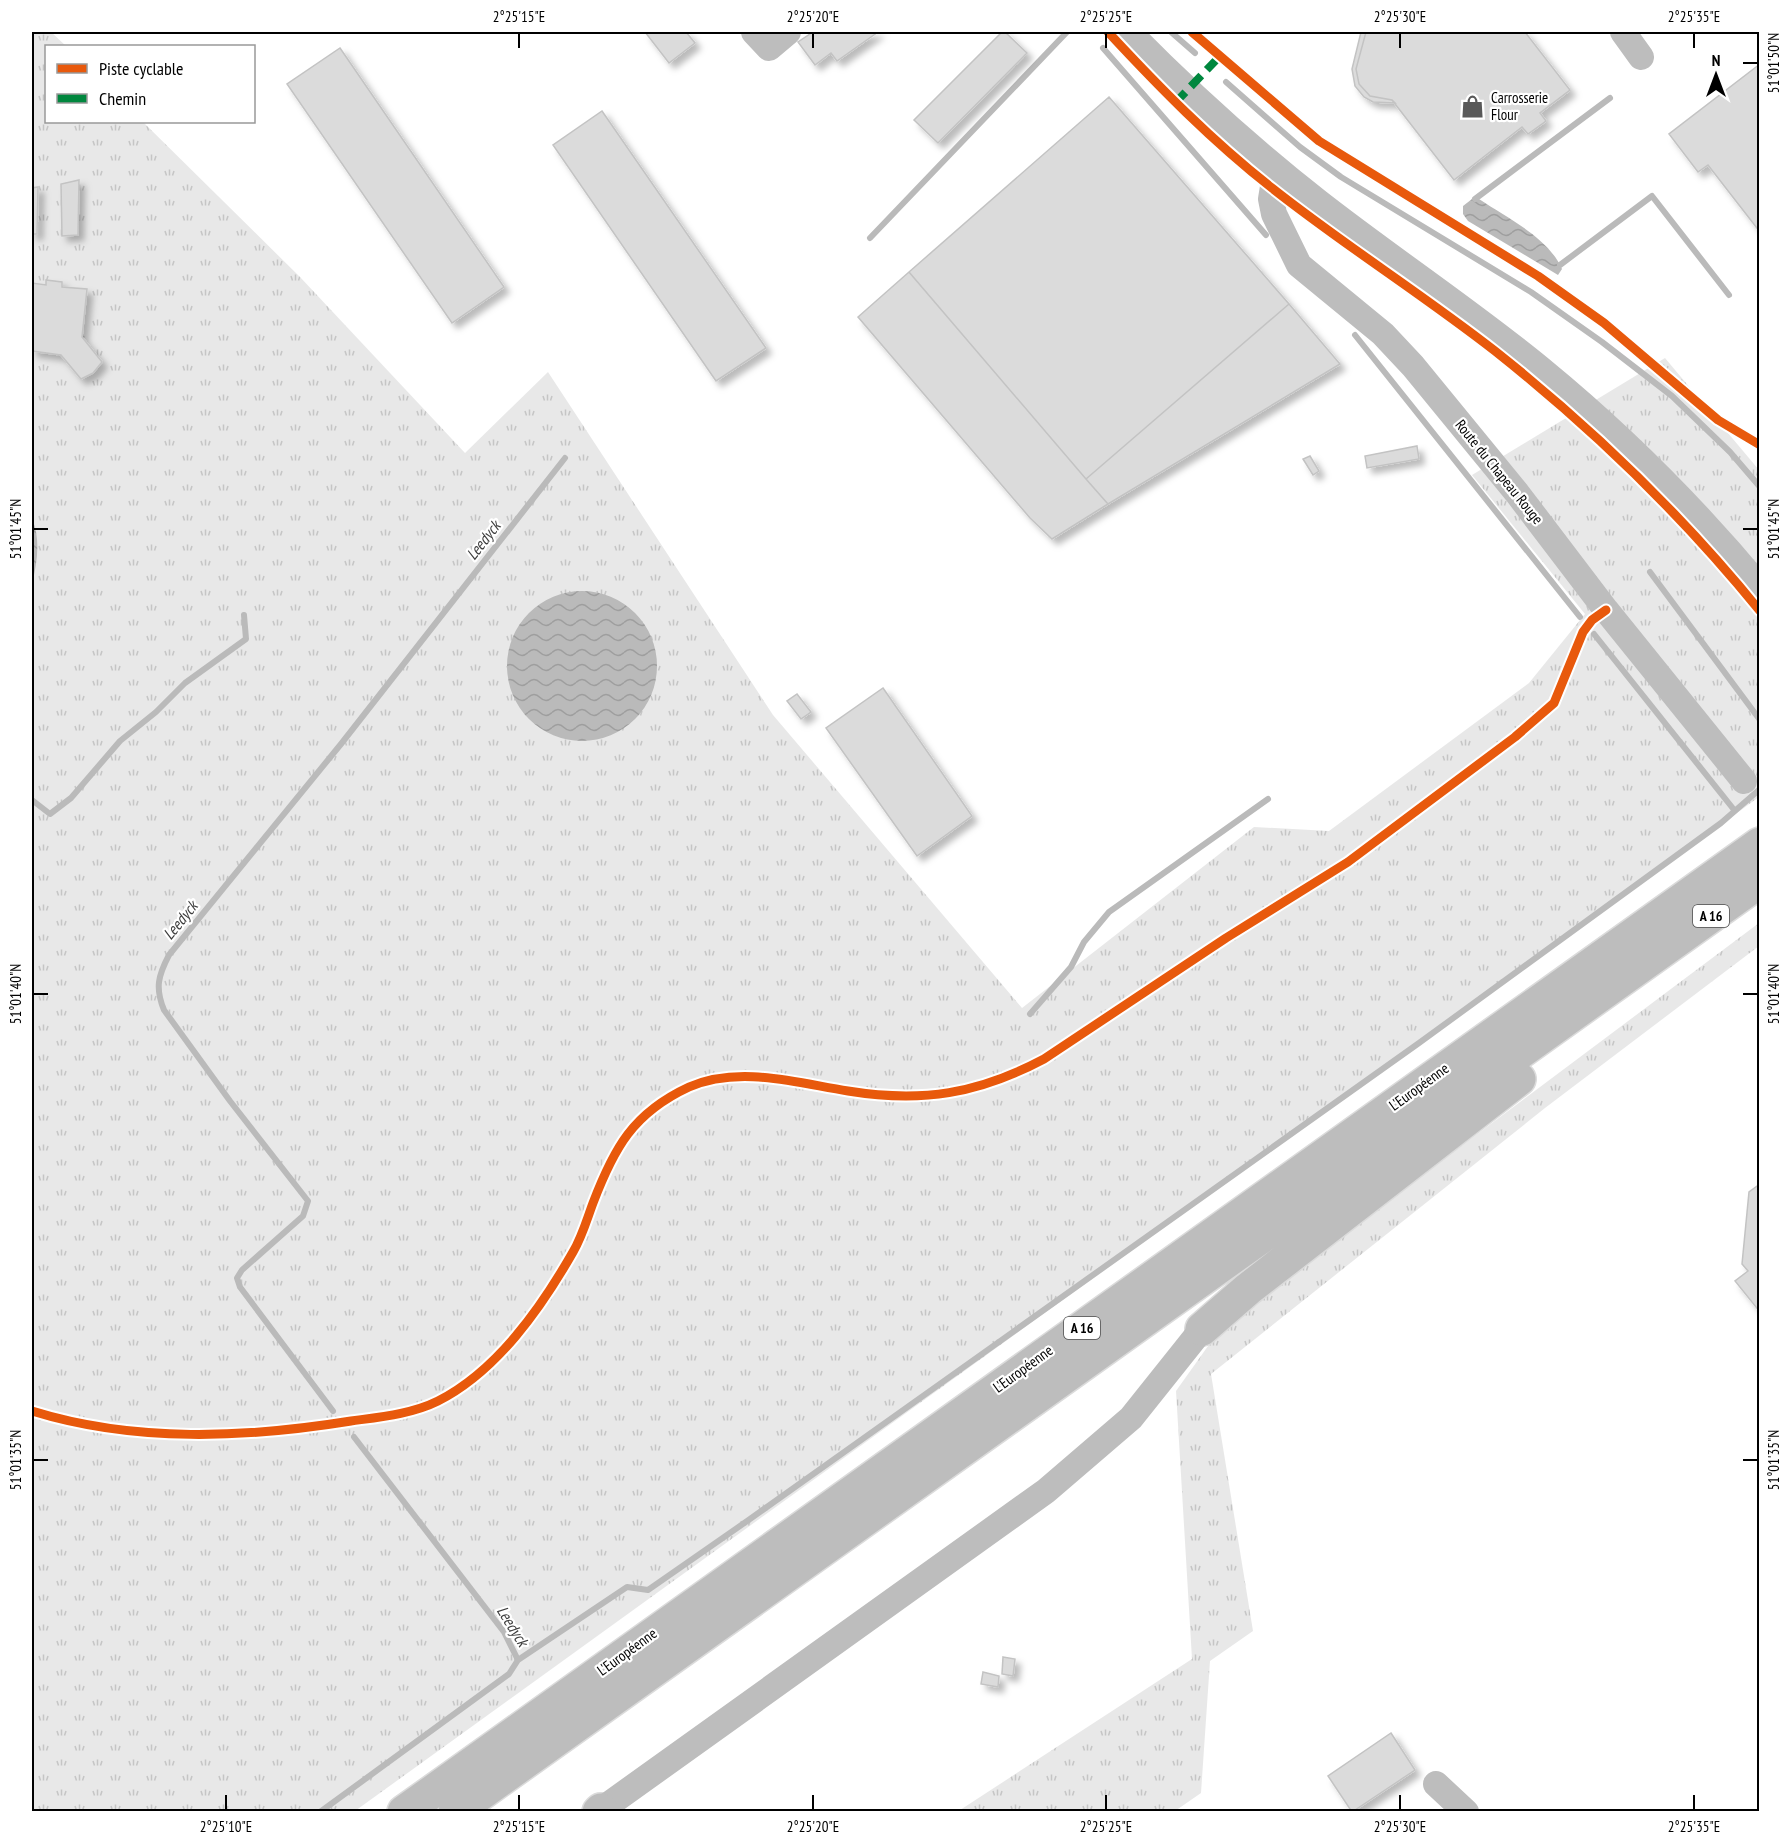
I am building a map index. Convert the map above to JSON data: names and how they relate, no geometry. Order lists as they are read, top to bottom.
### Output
{
  "streets": {
    "highway": ["A 16", "L'Européenne"],
    "street": ["Route du Chapeau Rouge"]
  },
  "water": ["Leedyck"],
  "places": {
    "shop": ["Carrosserie Flour"]
  },
  "legend": ["Piste cyclable", "Chemin"],
  "north": "top",
  "coordinates": [
    "2°25'15\"E",
    "2°25'20\"E",
    "2°25'25\"E",
    "2°25'30\"E",
    "2°25'35\"E",
    "51°01'50\"N",
    "51°01'45\"N",
    "51°01'40\"N",
    "51°01'35\"N",
    "2°25'10\"E"
  ]
}
